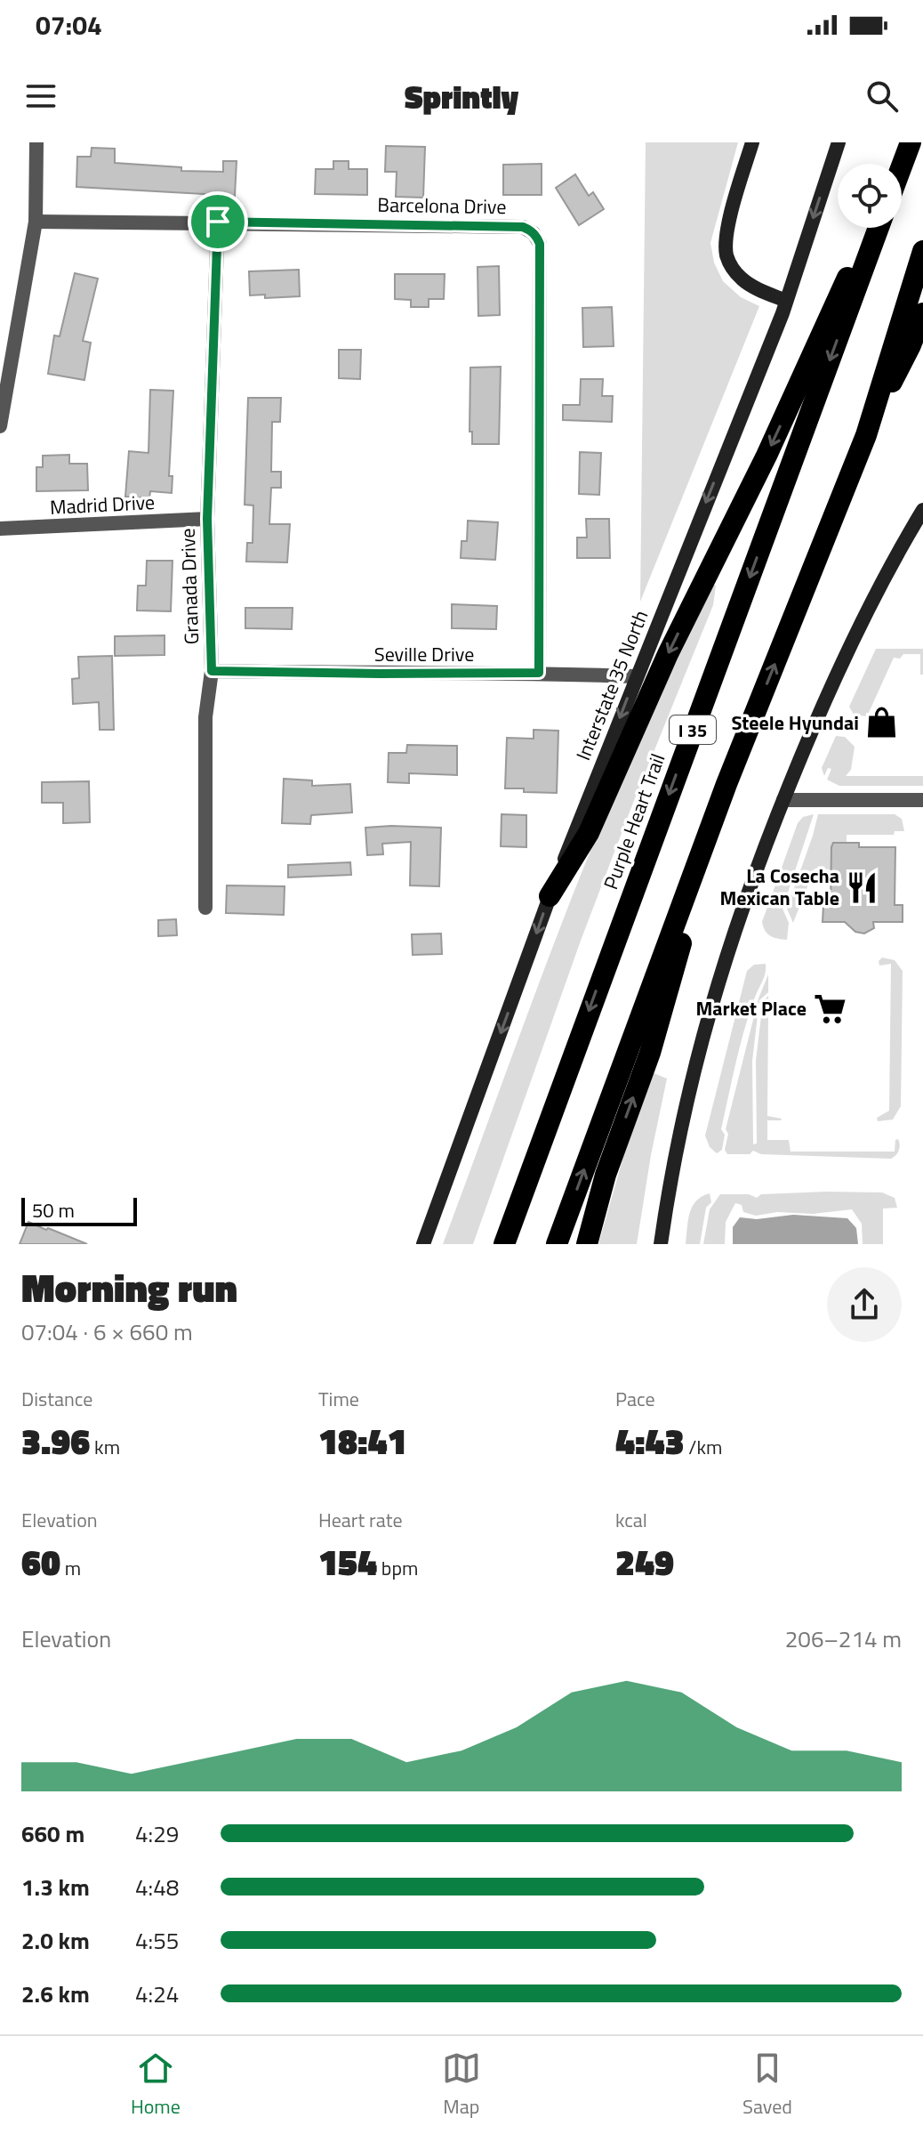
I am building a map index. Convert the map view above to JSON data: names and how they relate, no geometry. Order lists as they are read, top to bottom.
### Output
{
  "streets": {
    "highway": ["I 35", "Purple Heart Trail"],
    "main road": ["Interstate 35 North"],
    "street": [
      "Barcelona Drive",
      "Madrid Drive",
      "Granada Drive",
      "Seville Drive"
    ]
  },
  "crossings": [
    ["Barcelona Drive", "Granada Drive"],
    ["Barcelona Drive", "Seville Drive"],
    ["Madrid Drive", "Granada Drive"],
    ["Granada Drive", "Seville Drive"],
    ["Seville Drive", "Interstate 35 North"]
  ],
  "one_way": ["Interstate 35 North"],
  "places": {
    "shop": ["Steele Hyundai"],
    "restaurant": ["La Cosecha Mexican Table"],
    "supermarket": ["Market Place"]
  },
  "scale_bar": "50 m",
  "page": {
    "status": "07:04",
    "header": "Sprintly",
    "scale": "50 m",
    "heading": ["Morning run", "07:04 · 6 × 660 m"],
    "stats": [
      ["Distance", "3.96 km"],
      ["Time", "18:41"],
      ["Pace", "4:43 /km"],
      ["Elevation", "60 m"],
      ["Heart rate", "154 bpm"],
      ["kcal", "249"]
    ],
    "chart": ["Elevation", "206–214 m"],
    "list": [
      {
        "name": "660 m",
        "note": "4:29"
      },
      {
        "name": "1.3 km",
        "note": "4:48"
      },
      {
        "name": "2.0 km",
        "note": "4:55"
      },
      {
        "name": "2.6 km",
        "note": "4:24"
      }
    ],
    "tabs": ["Home", "Map", "Saved"]
  }
}
